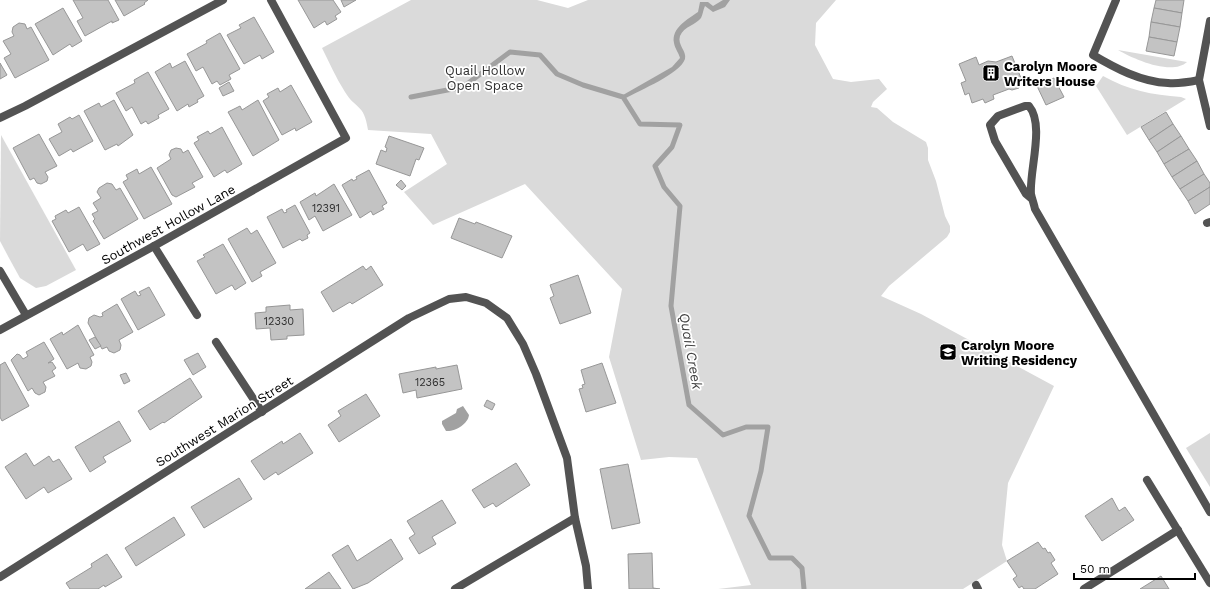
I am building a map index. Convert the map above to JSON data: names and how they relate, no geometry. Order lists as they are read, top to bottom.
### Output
{
  "streets": {
    "street": ["Southwest Hollow Lane", "Southwest Marion Street"]
  },
  "water": ["Quail Creek"],
  "parks": ["Quail Hollow Open Space"],
  "places": {
    "building": ["Carolyn Moore Writers House"],
    "school or university": ["Carolyn Moore Writing Residency"]
  },
  "house_numbers": ["12391", "12330", "12365"],
  "scale_bar": "50 m"
}
